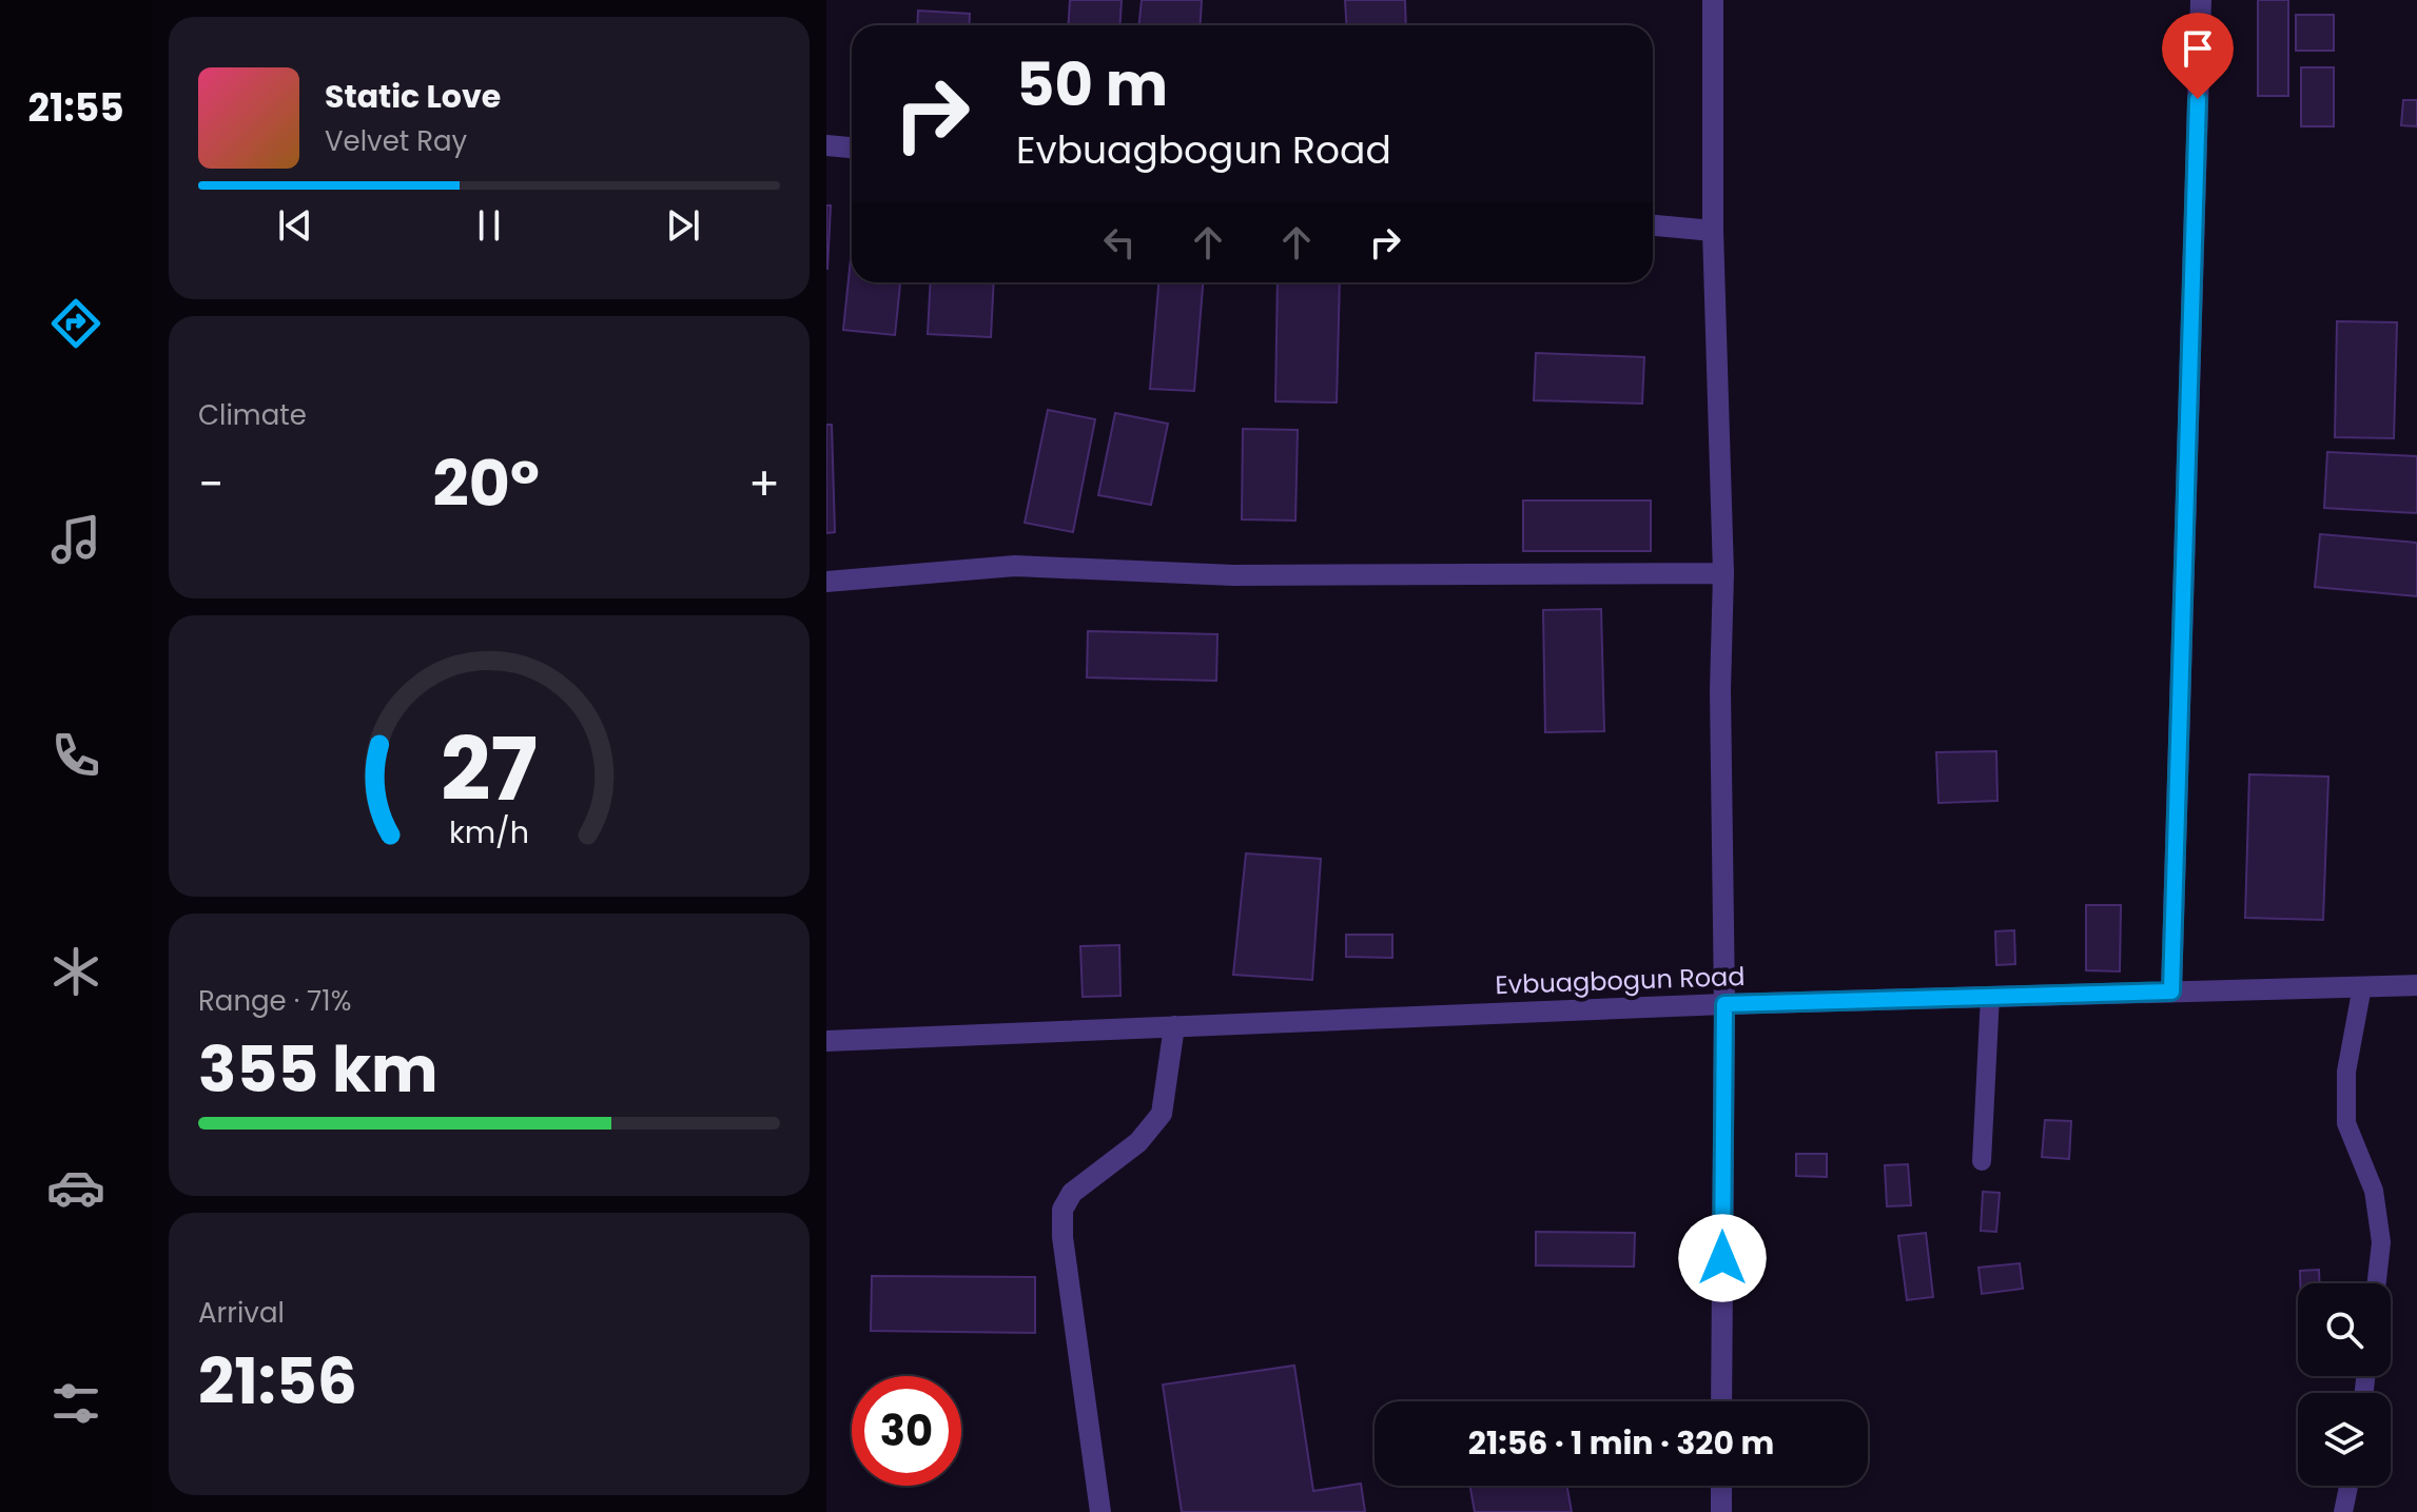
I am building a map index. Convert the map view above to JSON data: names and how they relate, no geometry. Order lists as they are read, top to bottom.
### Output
{
  "streets": {
    "street": ["Evbuagbogun Road"]
  },
  "page": {
    "tabs": "21:55",
    "turn": ["50 m", "Evbuagbogun Road"],
    "song": ["Static Love", "Velvet Ray"],
    "tile": [
      "Climate",
      ["Range · 71%", "355 km"],
      ["Arrival", "21:56"]
    ],
    "heat": ["−", "20°", "+"],
    "limit": "30",
    "trip": "21:56 · 1 min · 320 m",
    "gauge": ["27", "km/h"]
  }
}
